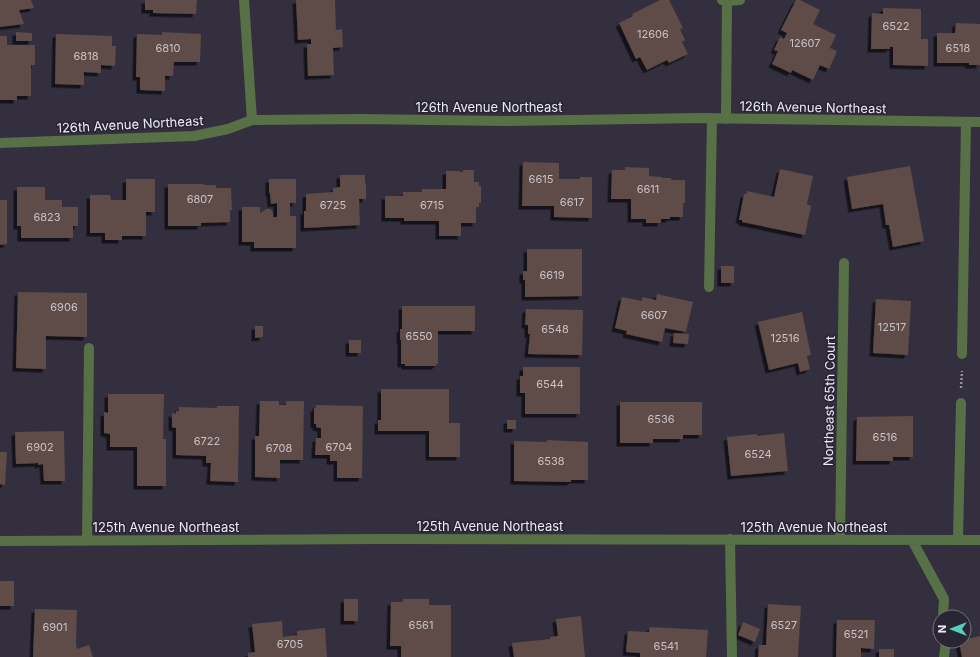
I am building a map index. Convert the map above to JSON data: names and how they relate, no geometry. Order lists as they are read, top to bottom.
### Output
{
  "streets": {
    "street": ["126th Avenue Northeast", "Northeast 65th Court", "125th Avenue Northeast"]
  },
  "crossings": [
    ["Northeast 65th Court", "125th Avenue Northeast"]
  ],
  "house_numbers": [
    "6522",
    "12606",
    "12607",
    "6810",
    "6518",
    "6818",
    "6615",
    "6611",
    "6807",
    "6617",
    "6725",
    "6715",
    "6823",
    "6619",
    "6906",
    "6607",
    "12517",
    "6548",
    "6550",
    "12516",
    "6544",
    "6536",
    "6516",
    "6722",
    "6902",
    "6704",
    "6708",
    "6524",
    "6538",
    "6561",
    "6527",
    "6901",
    "6521",
    "6705",
    "6541"
  ],
  "north": "left"
}
